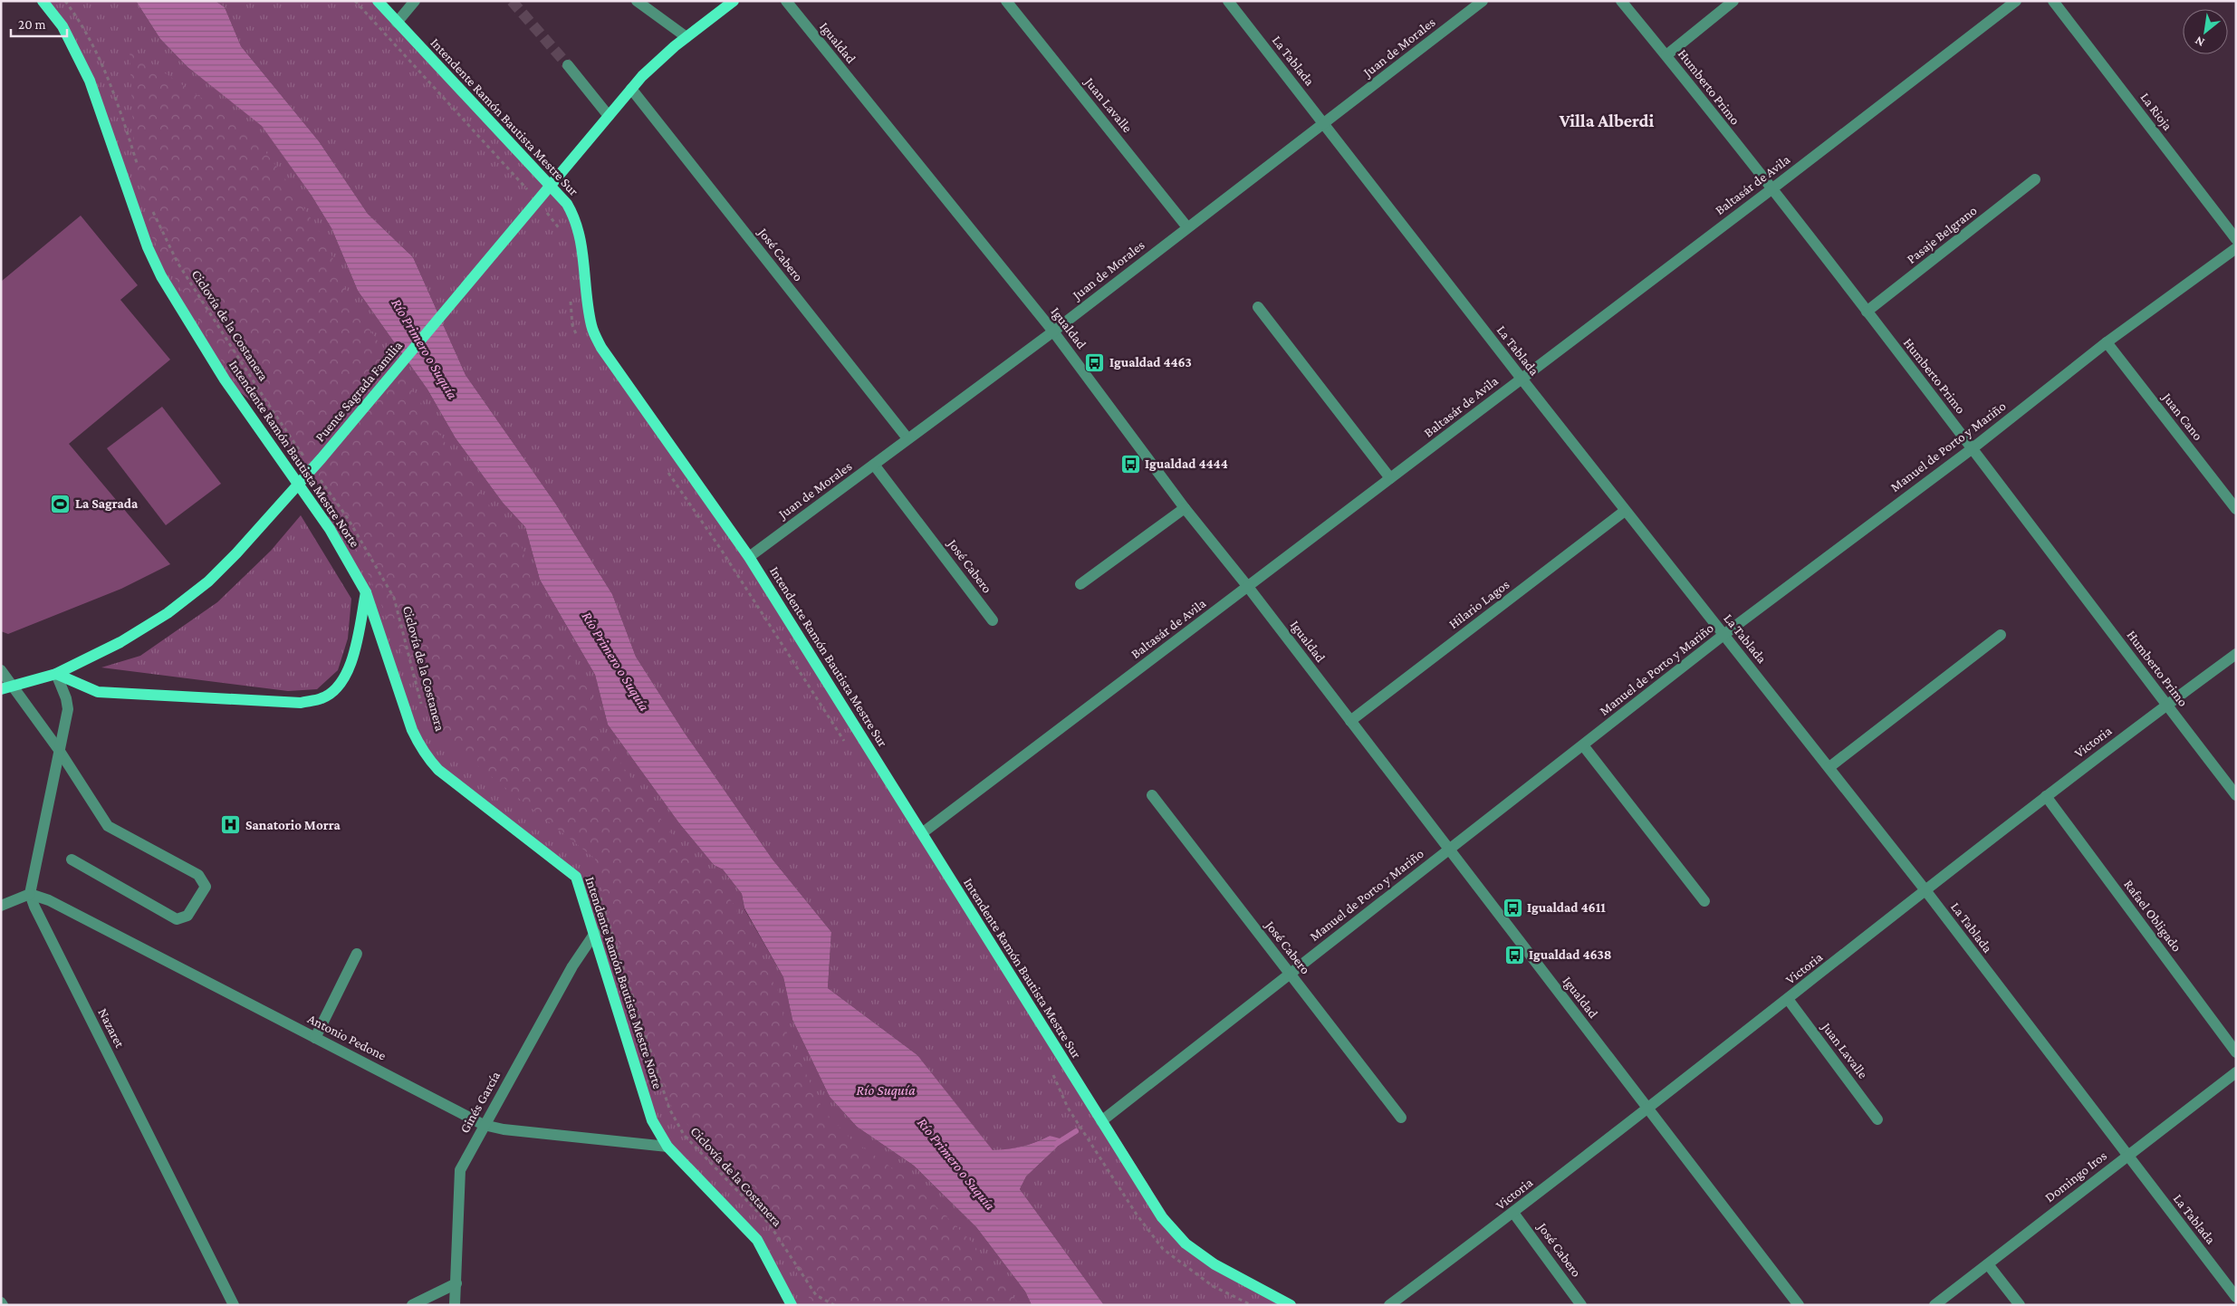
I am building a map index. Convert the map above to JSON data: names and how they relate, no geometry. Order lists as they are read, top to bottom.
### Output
{
  "streets": {
    "main road": ["Intendente Ramón Bautista Mestre Sur", "Puente Sagrada Familia", "Intendente Ramón Bautista Mestre Norte"],
    "street": [
      "Igualdad",
      "Juan de Morales",
      "La Tablada",
      "Humberto Primo",
      "Juan Lavalle",
      "La Rioja",
      "Baltasár de Avila",
      "Pasaje Belgrano",
      "José Cabero",
      "Juan Cano",
      "Manuel de Porto y Mariño",
      "Hilario Lagos",
      "Victoria",
      "Rafael Obligado",
      "Nazaret",
      "Antonio Pedone",
      "Ginés García",
      "Domingo Iros"
    ],
    "path": ["Ciclovía de la Costanera"]
  },
  "crossings": [
    ["Igualdad", "Juan de Morales"],
    ["Igualdad", "Baltasár de Avila"],
    ["Igualdad", "Manuel de Porto y Mariño"],
    ["Igualdad", "Hilario Lagos"],
    ["Igualdad", "Victoria"],
    ["Juan de Morales", "La Tablada"],
    ["Juan de Morales", "Juan Lavalle"],
    ["Juan de Morales", "Intendente Ramón Bautista Mestre Sur"],
    ["Juan de Morales", "José Cabero"],
    ["La Tablada", "Baltasár de Avila"],
    ["La Tablada", "Manuel de Porto y Mariño"],
    ["La Tablada", "Hilario Lagos"],
    ["La Tablada", "Victoria"],
    ["La Tablada", "Domingo Iros"],
    ["Humberto Primo", "Baltasár de Avila"],
    ["Humberto Primo", "Pasaje Belgrano"],
    ["Humberto Primo", "Manuel de Porto y Mariño"],
    ["Humberto Primo", "Victoria"],
    ["Juan Lavalle", "Victoria"],
    ["Intendente Ramón Bautista Mestre Sur", "Baltasár de Avila"],
    ["Intendente Ramón Bautista Mestre Sur", "Puente Sagrada Familia"],
    ["Intendente Ramón Bautista Mestre Sur", "Manuel de Porto y Mariño"],
    ["José Cabero", "Puente Sagrada Familia"],
    ["José Cabero", "Manuel de Porto y Mariño"],
    ["José Cabero", "Victoria"],
    ["Ciclovía de la Costanera", "Puente Sagrada Familia"],
    ["Juan Cano", "Manuel de Porto y Mariño"],
    ["Intendente Ramón Bautista Mestre Norte", "Antonio Pedone"],
    ["Intendente Ramón Bautista Mestre Norte", "Ginés García"],
    ["Victoria", "Rafael Obligado"],
    ["Nazaret", "Antonio Pedone"],
    ["Antonio Pedone", "Ginés García"]
  ],
  "districts": ["Villa Alberdi"],
  "water": ["Río Primero o Suquía", "Río Suquía"],
  "places": {
    "bus stop": [
      "Igualdad 4463",
      "Igualdad 4444",
      "Igualdad 4611",
      "Igualdad 4638"
    ],
    "sports": ["La Sagrada"],
    "hospital": ["Sanatorio Morra"]
  },
  "scale_bar": "20 m",
  "north": "bottom left"
}
